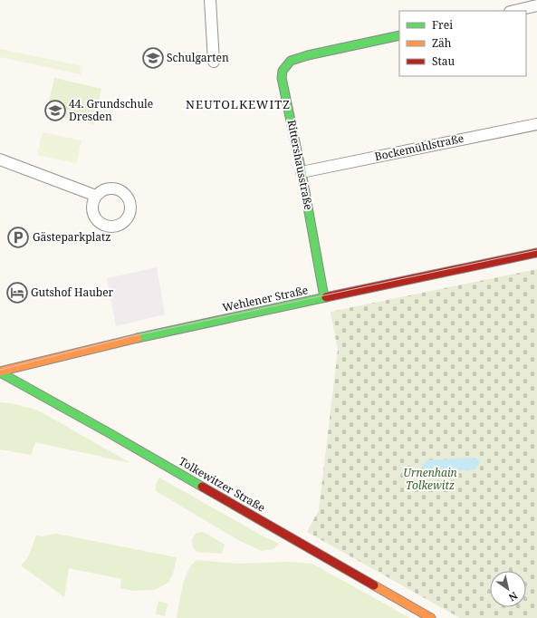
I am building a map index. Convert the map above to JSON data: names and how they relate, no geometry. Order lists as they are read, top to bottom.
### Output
{
  "streets": {
    "main road": ["Rittershausstraße", "Wehlener Straße", "Tolkewitzer Straße"],
    "street": ["Bockemühlstraße"]
  },
  "crossings": [
    ["Bockemühlstraße", "Rittershausstraße"],
    ["Rittershausstraße", "Wehlener Straße"],
    ["Wehlener Straße", "Tolkewitzer Straße"]
  ],
  "districts": ["NEUTOLKEWITZ"],
  "parks": ["Urnenhain Tolkewitz"],
  "places": {
    "school or university": ["Schulgarten", "44. Grundschule Dresden"],
    "parking": ["Gästeparkplatz"],
    "hotel": ["Gutshof Hauber"]
  },
  "legend": ["Frei", "Zäh", "Stau"],
  "north": "bottom right"
}
